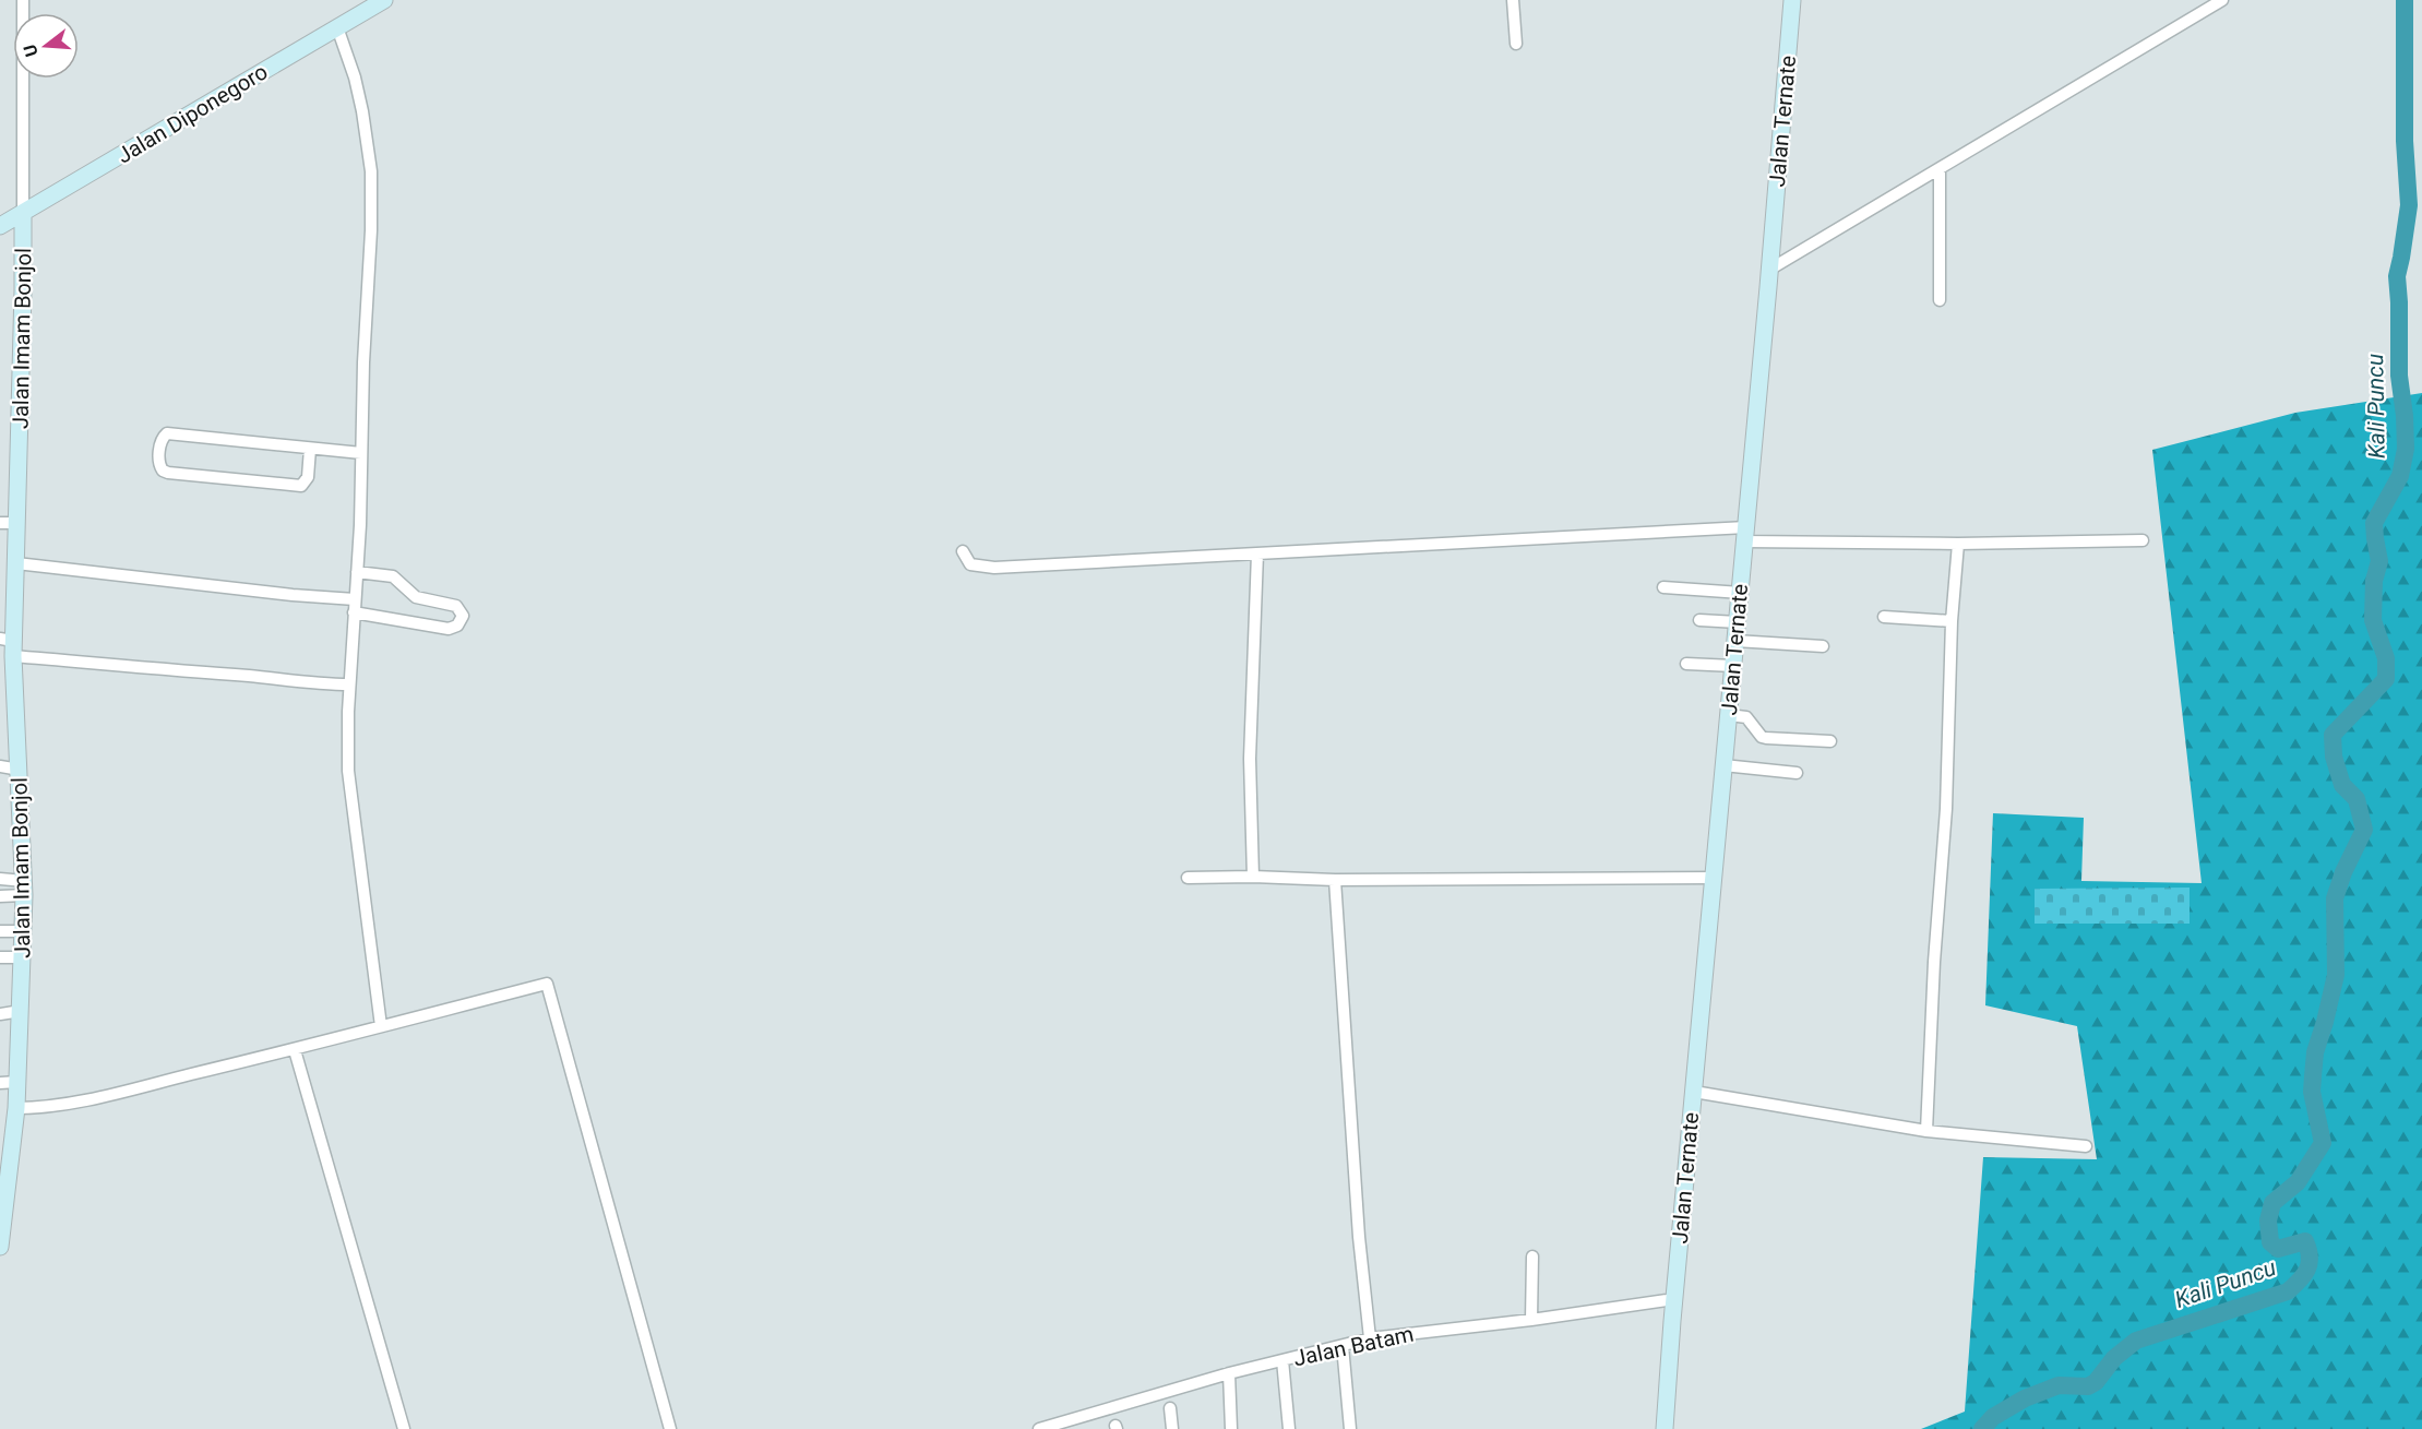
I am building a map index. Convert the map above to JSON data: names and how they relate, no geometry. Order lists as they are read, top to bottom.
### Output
{
  "streets": {
    "main road": ["Jalan Diponegoro", "Jalan Ternate", "Jalan Imam Bonjol"],
    "street": ["Jalan Batam"]
  },
  "crossings": [
    ["Jalan Diponegoro", "Jalan Imam Bonjol"],
    ["Jalan Ternate", "Jalan Batam"]
  ],
  "water": ["Kali Puncu"],
  "north": "left"
}
